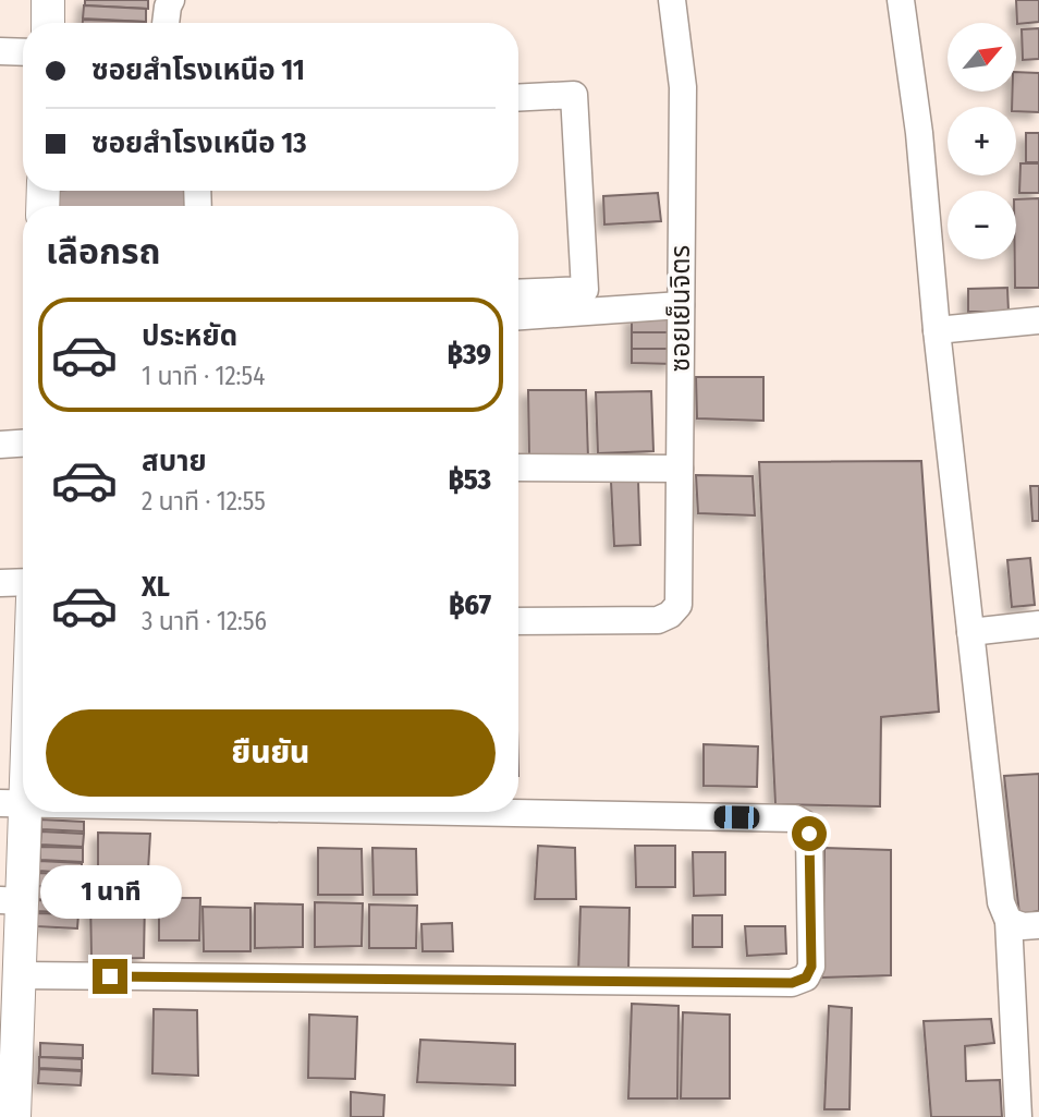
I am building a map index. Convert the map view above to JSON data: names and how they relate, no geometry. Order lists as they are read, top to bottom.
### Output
{
  "streets": {
    "street": ["ซอยเย็นจิตร"]
  },
  "north": "top right",
  "page": {
    "map_buttons": ["+", "−"],
    "banner": ["ซอยสำโรงเหนือ 11", "ซอยสำโรงเหนือ 13"],
    "heading": "เลือกรถ",
    "list": [
      {
        "name": "ประหยัด",
        "note": "1 นาที · 12:54",
        "value": "฿39"
      },
      {
        "name": "สบาย",
        "note": "2 นาที · 12:55",
        "value": "฿53"
      },
      {
        "name": "XL",
        "note": "3 นาที · 12:56",
        "value": "฿67"
      }
    ],
    "buttons": "ยืนยัน",
    "bubble": "1 นาที"
  }
}
